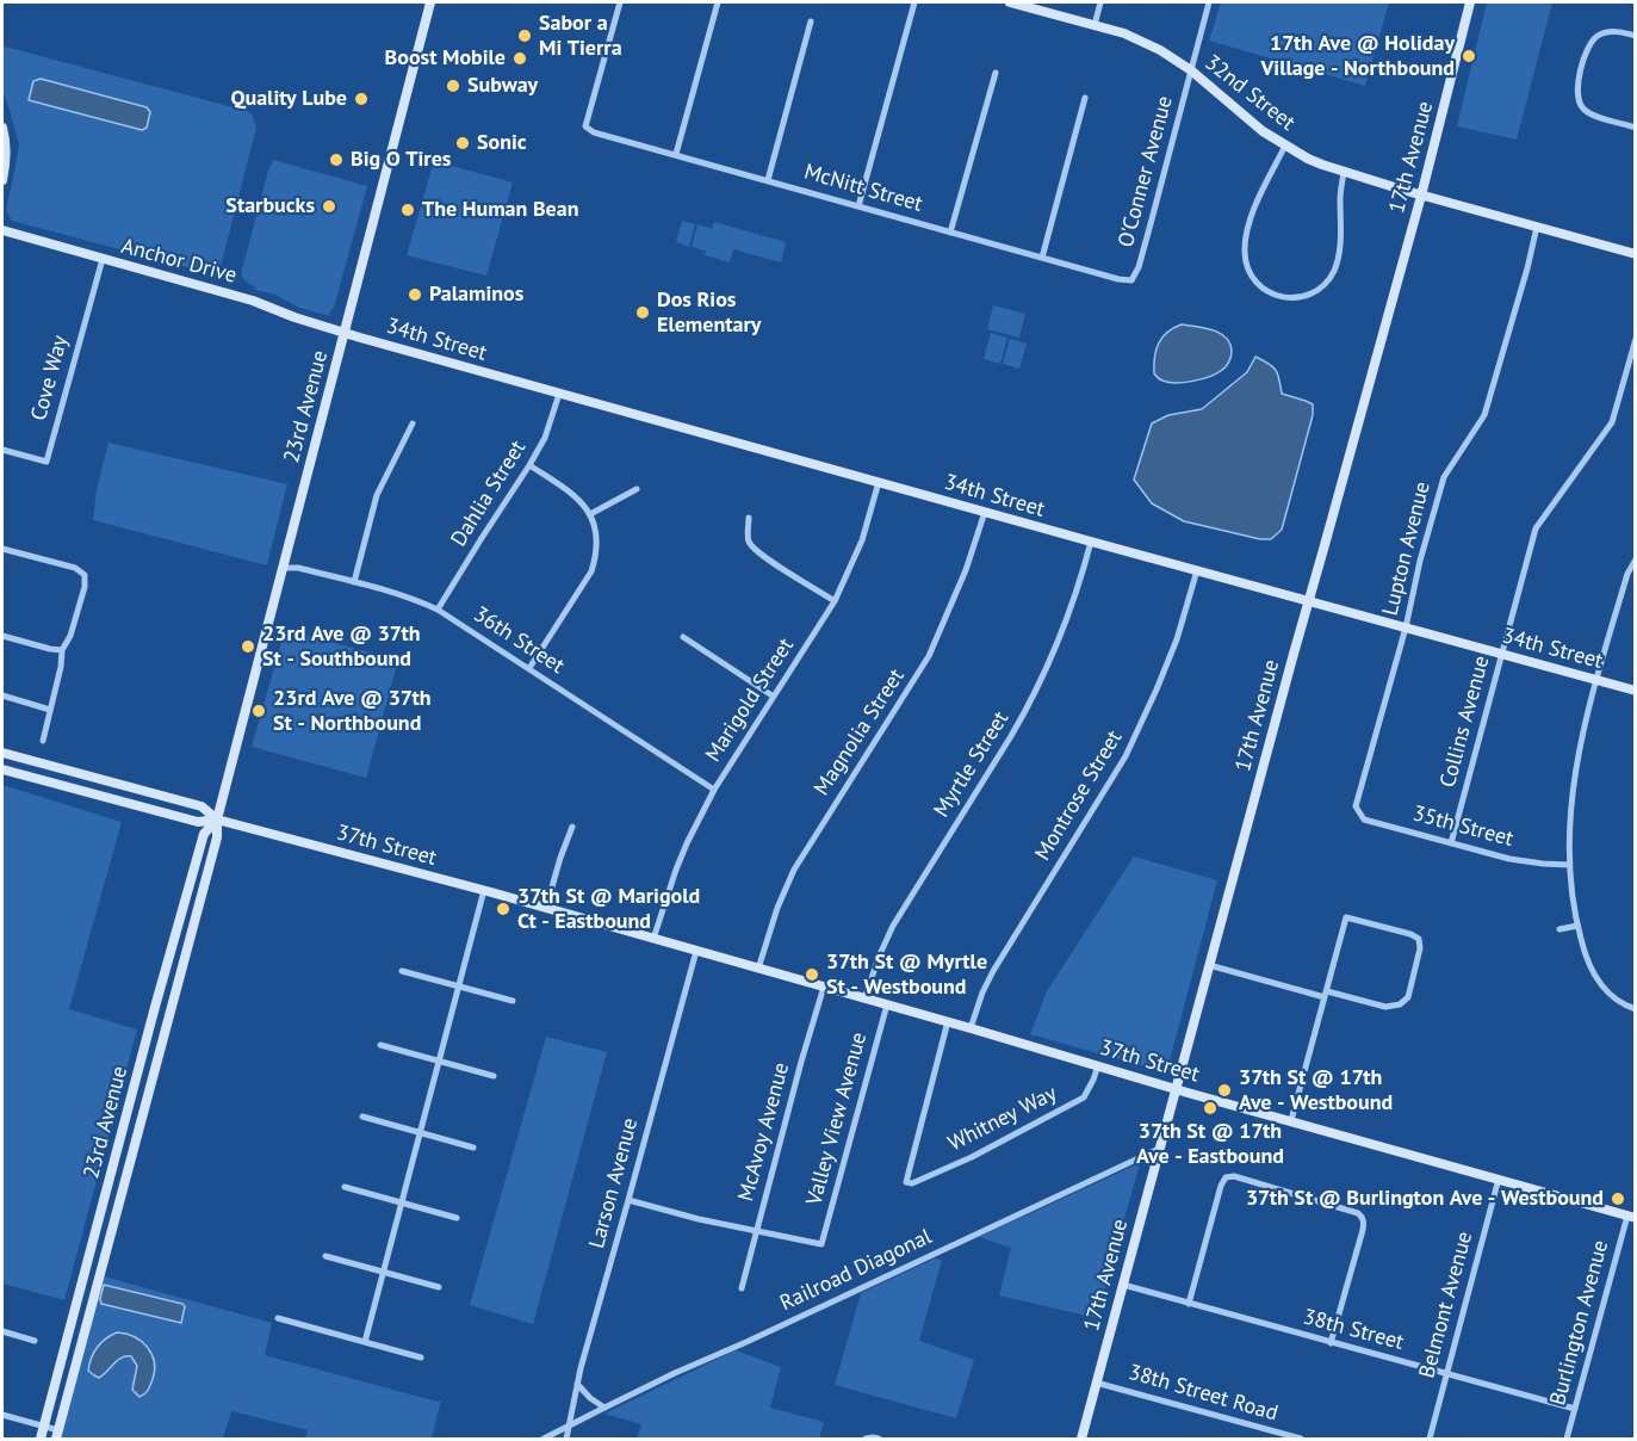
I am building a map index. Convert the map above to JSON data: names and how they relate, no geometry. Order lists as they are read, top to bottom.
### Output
{
  "streets": {
    "main road": [
      "32nd Street",
      "17th Avenue",
      "Anchor Drive",
      "34th Street",
      "23rd Avenue",
      "37th Street"
    ],
    "street": [
      "O'Conner Avenue",
      "McNitt Street",
      "Cove Way",
      "Dahlia Street",
      "Lupton Avenue",
      "36th Street",
      "Marigold Street",
      "Collins Avenue",
      "Magnolia Street",
      "Myrtle Street",
      "Montrose Street",
      "35th Street",
      "Valley View Avenue",
      "Whitney Way",
      "McAvoy Avenue",
      "Larson Avenue",
      "Railroad Diagonal",
      "Belmont Avenue",
      "Burlington Avenue",
      "38th Street",
      "38th Street Road"
    ]
  },
  "crossings": [
    ["32nd Street", "17th Avenue"],
    ["32nd Street", "O'Conner Avenue"],
    ["32nd Street", "Lupton Avenue"],
    ["17th Avenue", "34th Street"],
    ["17th Avenue", "37th Street"],
    ["17th Avenue", "Railroad Diagonal"],
    ["17th Avenue", "38th Street"],
    ["17th Avenue", "38th Street Road"],
    ["O'Conner Avenue", "McNitt Street"],
    ["Anchor Drive", "34th Street"],
    ["Anchor Drive", "Cove Way"],
    ["Anchor Drive", "23rd Avenue"],
    ["34th Street", "23rd Avenue"],
    ["34th Street", "Dahlia Street"],
    ["34th Street", "Lupton Avenue"],
    ["34th Street", "Marigold Street"],
    ["34th Street", "Collins Avenue"],
    ["34th Street", "Magnolia Street"],
    ["34th Street", "Myrtle Street"],
    ["34th Street", "Montrose Street"],
    ["23rd Avenue", "36th Street"],
    ["23rd Avenue", "37th Street"],
    ["Dahlia Street", "36th Street"],
    ["Lupton Avenue", "35th Street"],
    ["36th Street", "Marigold Street"],
    ["Marigold Street", "37th Street"],
    ["Collins Avenue", "35th Street"],
    ["Magnolia Street", "37th Street"],
    ["Myrtle Street", "37th Street"],
    ["Montrose Street", "37th Street"],
    ["37th Street", "Valley View Avenue"],
    ["37th Street", "Whitney Way"],
    ["37th Street", "McAvoy Avenue"],
    ["37th Street", "Larson Avenue"],
    ["37th Street", "Belmont Avenue"],
    ["37th Street", "Burlington Avenue"],
    ["Valley View Avenue", "McAvoy Avenue"],
    ["Larson Avenue", "Railroad Diagonal"],
    ["Belmont Avenue", "38th Street"],
    ["Burlington Avenue", "38th Street"]
  ],
  "places": [
    "Sabor a Mi Tierra",
    "17th Ave @ Holiday Village - Northbound",
    "Boost Mobile",
    "Subway",
    "Quality Lube",
    "Sonic",
    "Big O Tires",
    "Starbucks",
    "The Human Bean",
    "Palaminos",
    "Dos Rios Elementary",
    "23rd Ave @ 37th St - Southbound",
    "23rd Ave @ 37th St - Northbound",
    "37th St @ Marigold Ct - Eastbound",
    "37th St @ Myrtle St - Westbound",
    "37th St @ 17th Ave - Westbound",
    "37th St @ 17th Ave - Eastbound",
    "37th St @ Burlington Ave - Westbound"
  ]
}
